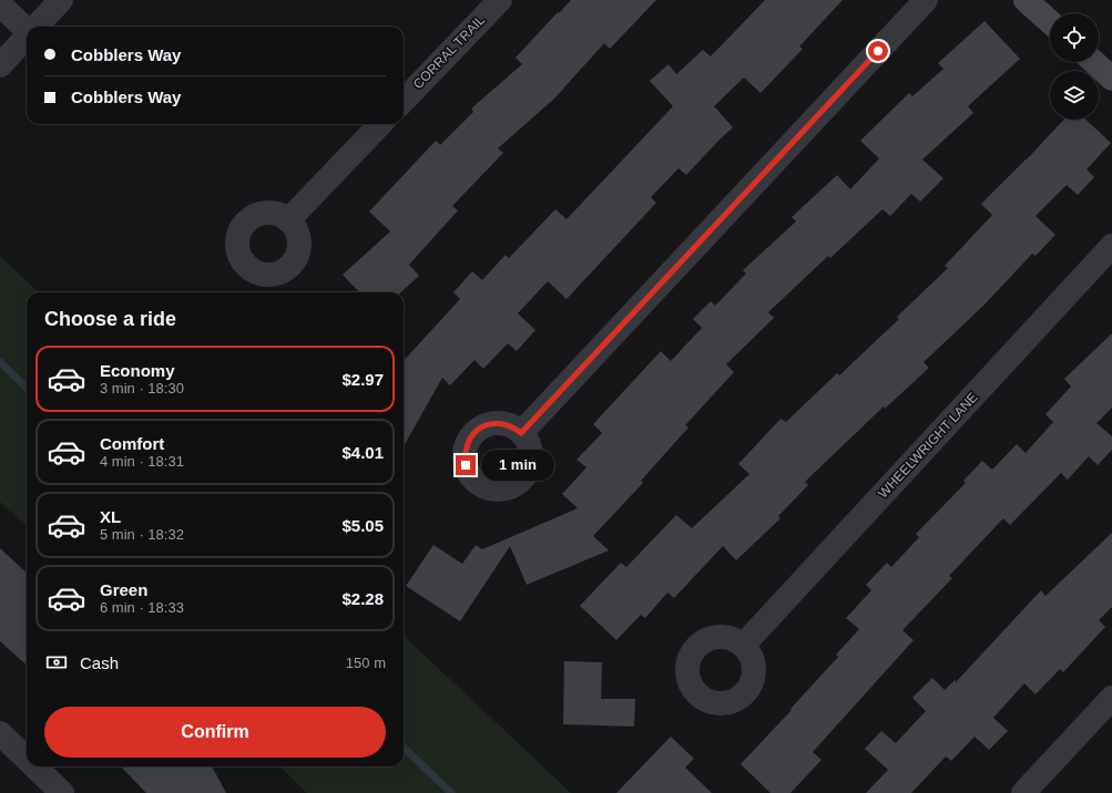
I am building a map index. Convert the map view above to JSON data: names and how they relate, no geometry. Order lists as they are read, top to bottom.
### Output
{
  "streets": {
    "street": ["CORRAL TRAIL", "WHEELWRIGHT LANE"]
  },
  "page": {
    "banner": ["Cobblers Way", "Cobblers Way"],
    "heading": "Choose a ride",
    "list": [
      {
        "name": "Economy",
        "note": "3 min · 18:30",
        "value": "$2.97"
      },
      {
        "name": "Comfort",
        "note": "4 min · 18:31",
        "value": "$4.01"
      },
      {
        "name": "XL",
        "note": "5 min · 18:32",
        "value": "$5.05"
      },
      {
        "name": "Green",
        "note": "6 min · 18:33",
        "value": "$2.28"
      }
    ],
    "bubble": "1 min",
    "pay": ["Cash", "150 m"],
    "buttons": "Confirm"
  }
}
